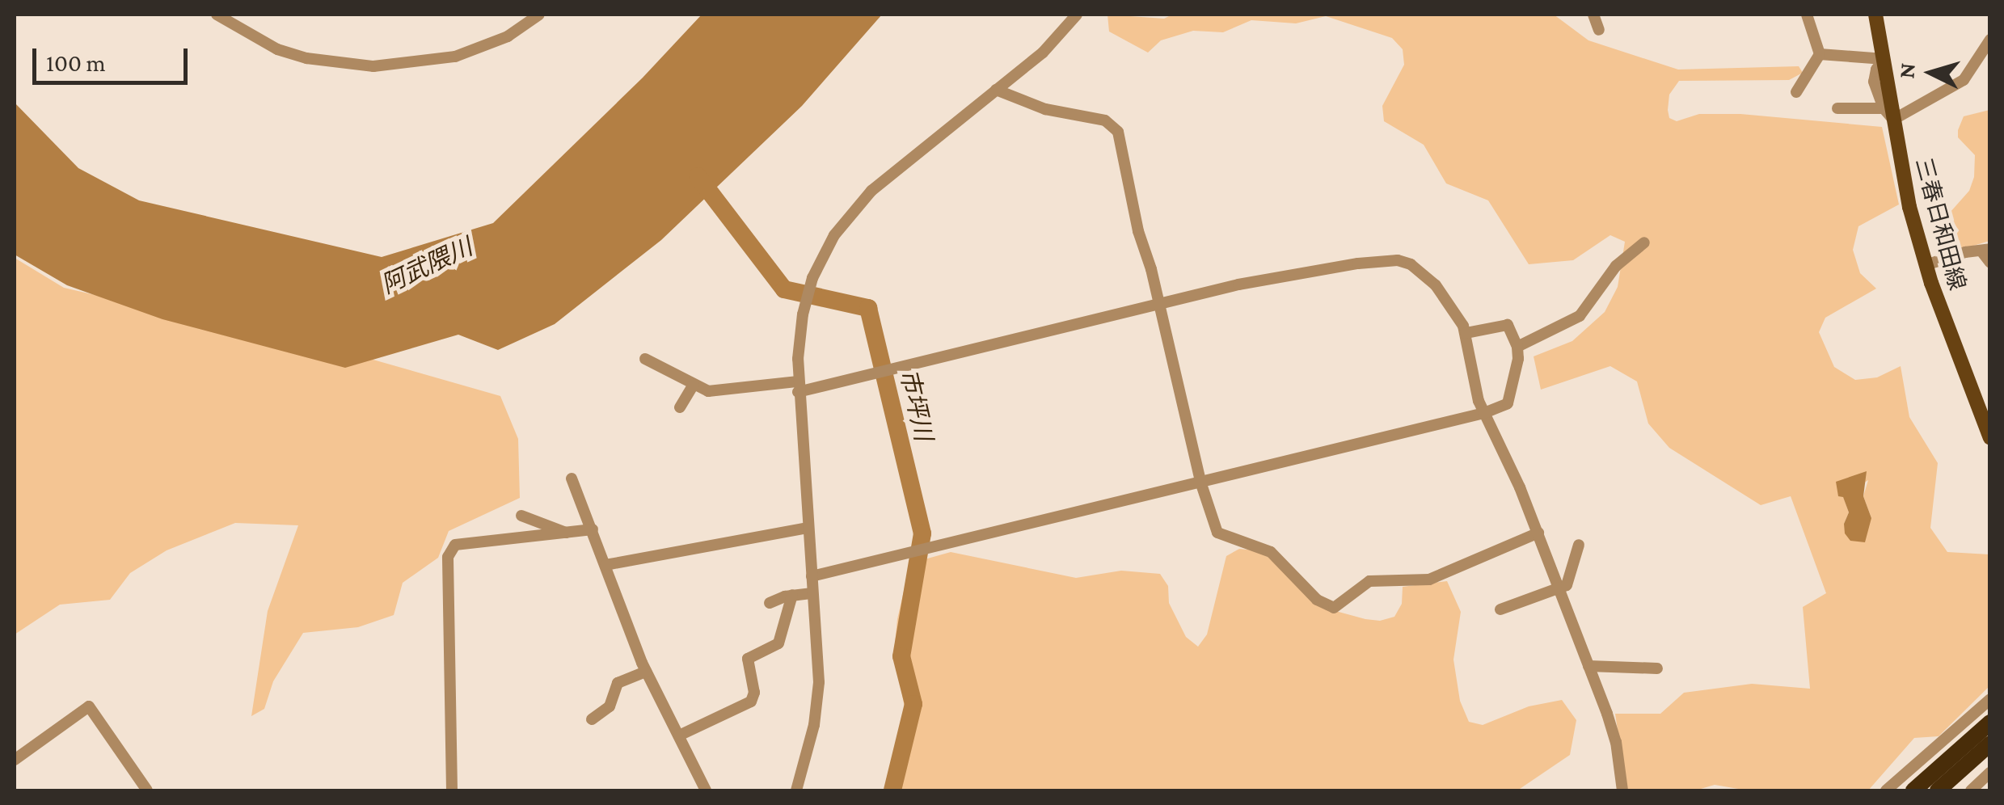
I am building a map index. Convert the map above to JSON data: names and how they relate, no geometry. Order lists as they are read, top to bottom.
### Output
{
  "streets": {
    "main road": ["三春日和田線"]
  },
  "water": ["阿武隈川", "市坪川"],
  "scale_bar": "100 m",
  "north": "left"
}
